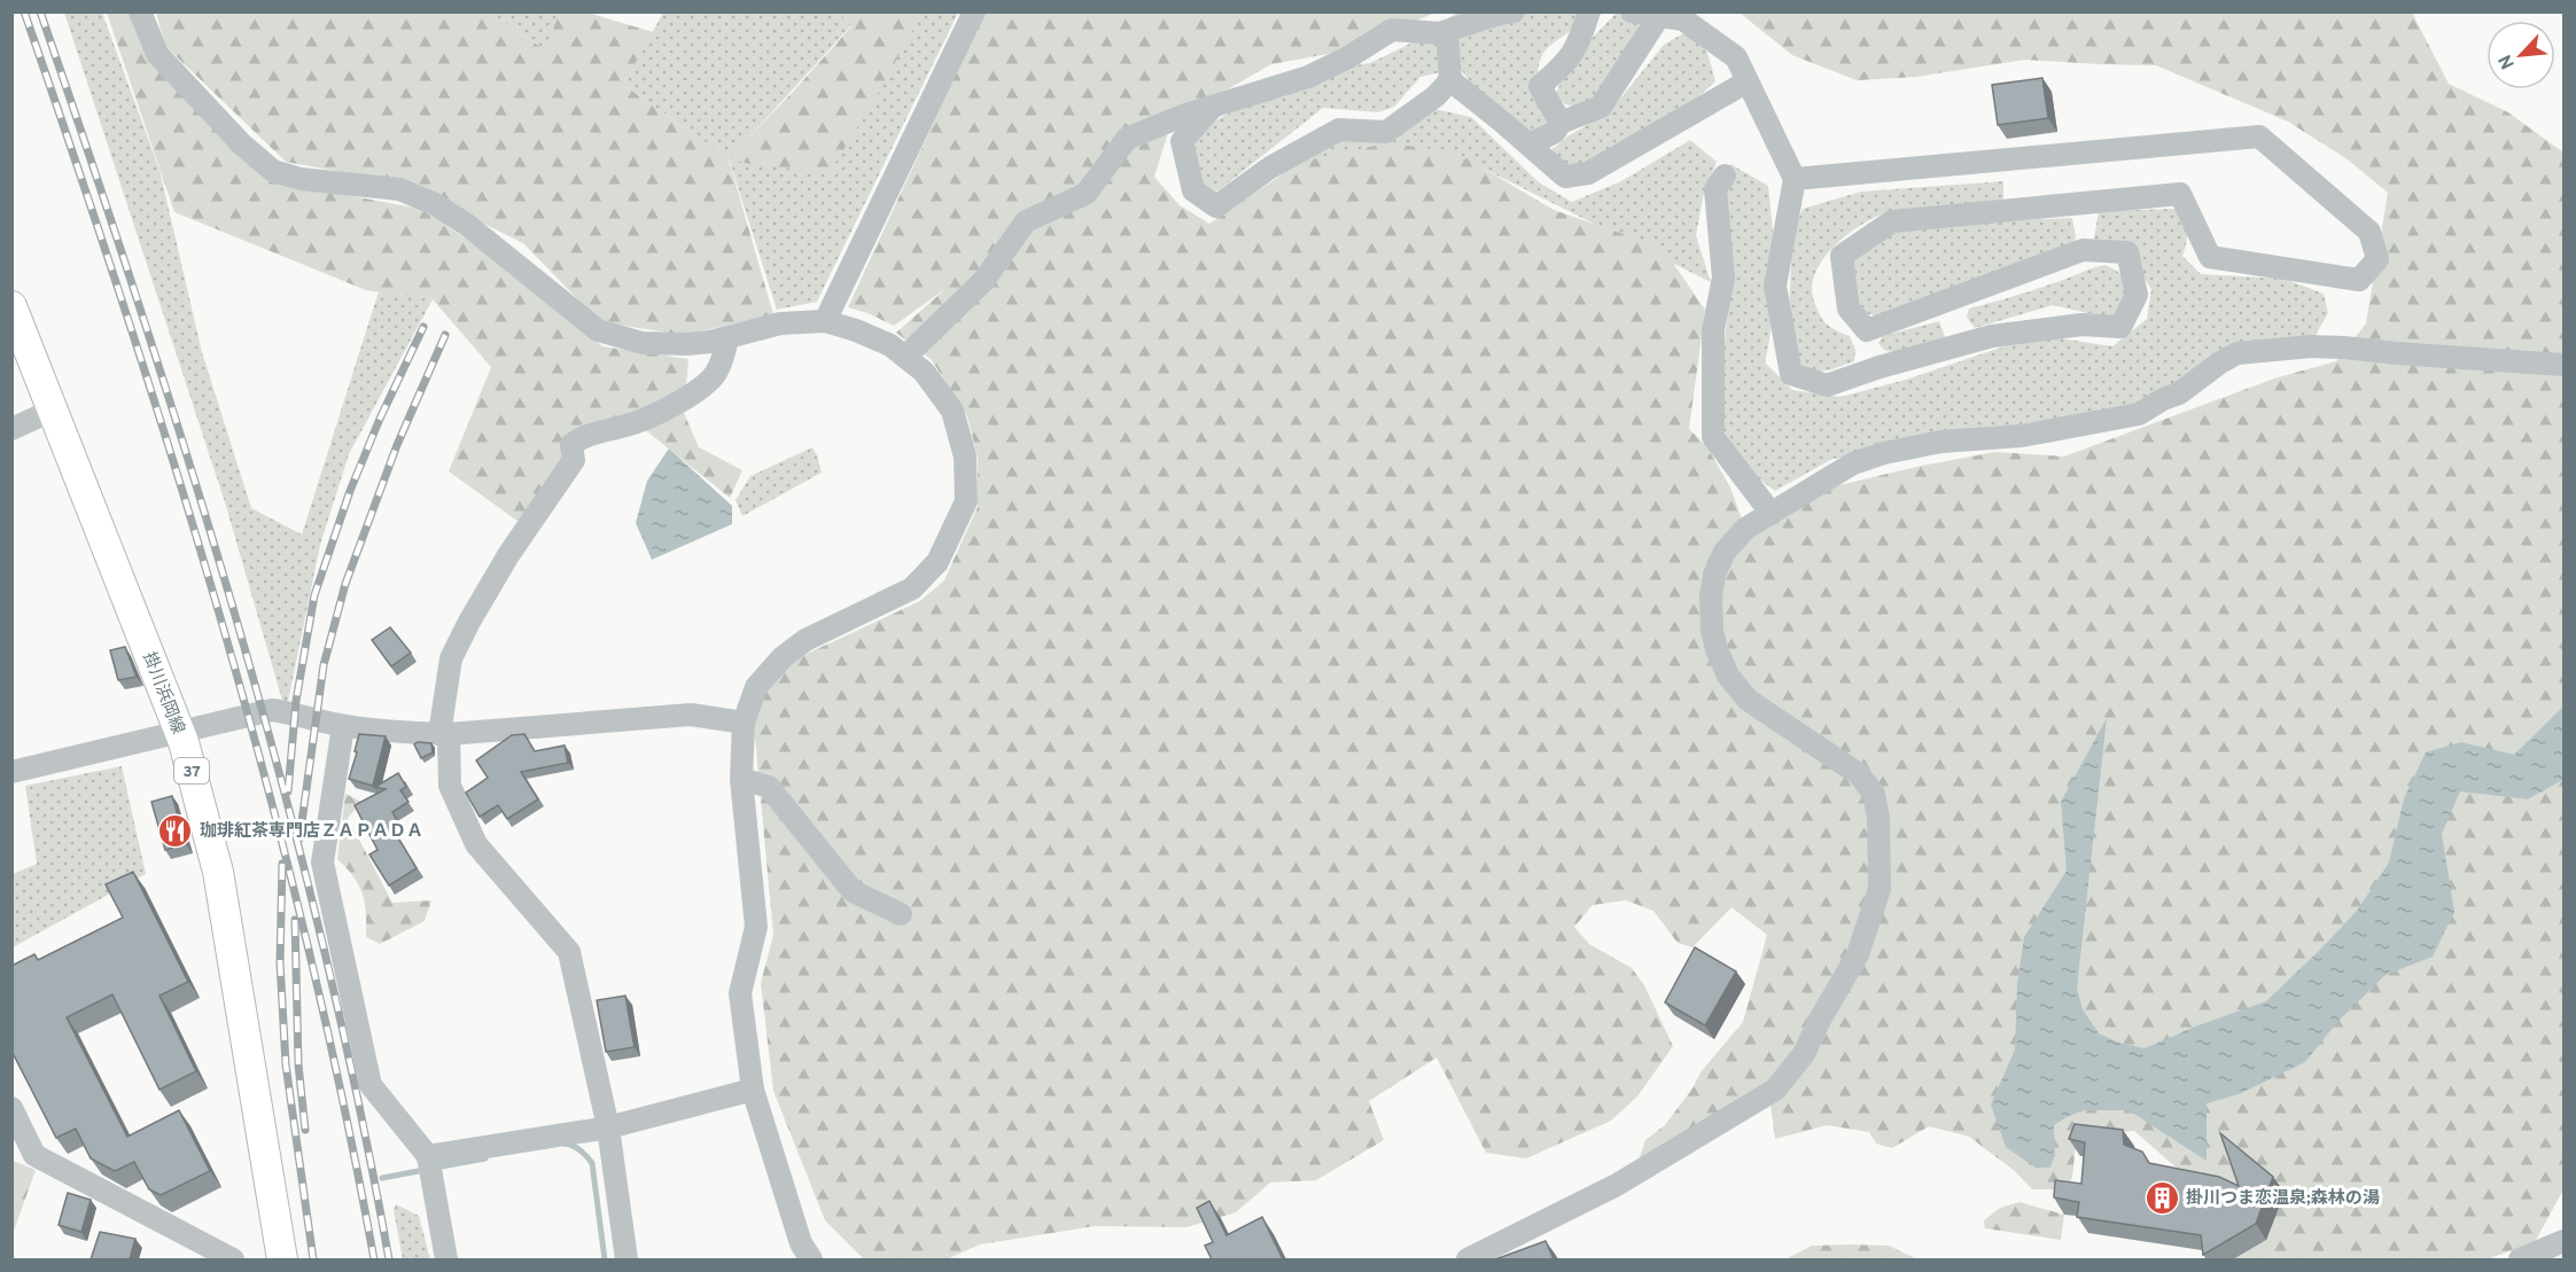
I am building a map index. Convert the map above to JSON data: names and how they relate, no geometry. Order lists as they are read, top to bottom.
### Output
{
  "streets": {
    "main road": ["掛川浜岡線", "37"]
  },
  "places": {
    "restaurant": ["珈琲紅茶専門店ＺＡＰＡＤＡ"],
    "building": ["掛川つま恋温泉;森林の湯"]
  },
  "north": "bottom left"
}
